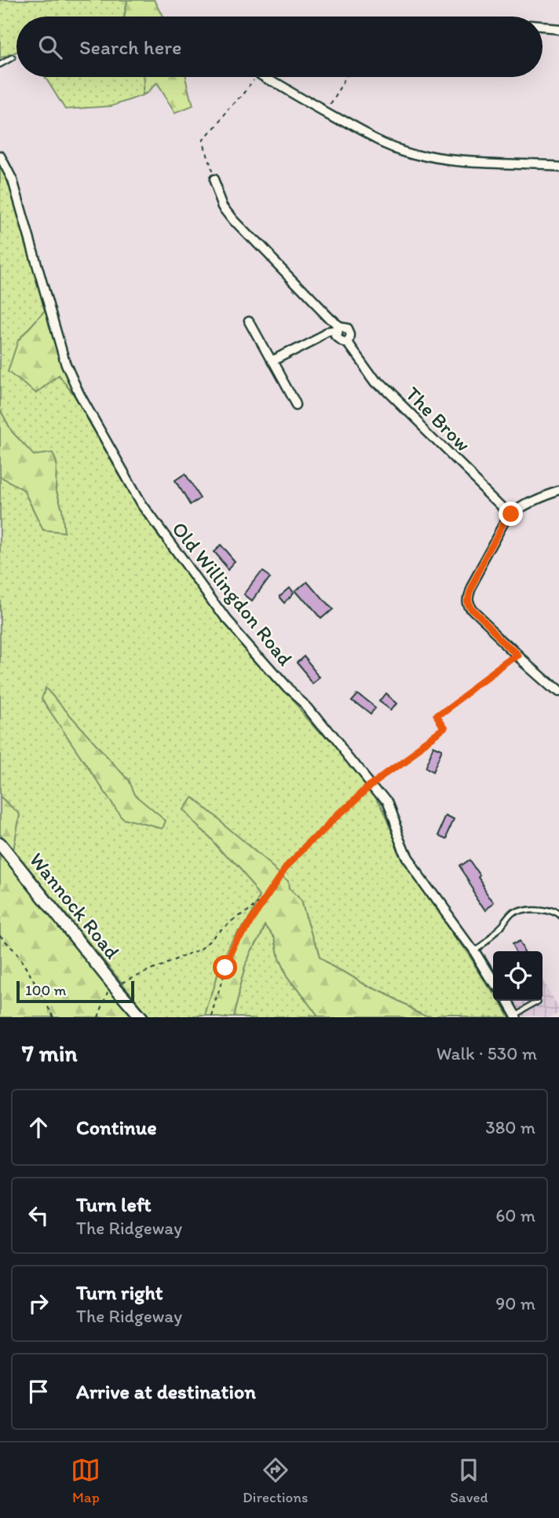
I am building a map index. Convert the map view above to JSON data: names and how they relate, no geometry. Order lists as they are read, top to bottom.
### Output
{
  "streets": {
    "street": ["The Brow", "Old Willingdon Road", "Wannock Road"]
  },
  "scale_bar": "100 m",
  "page": {
    "search": "Search here",
    "scale": "100 m",
    "heading": ["7 min", "Walk · 530 m"],
    "list": [
      ["Continue", "380 m"],
      ["Turn left", "The Ridgeway", "60 m"],
      ["Turn right", "The Ridgeway", "90 m"],
      "Arrive at destination"
    ],
    "nav": ["Map", "Directions", "Saved"]
  }
}
